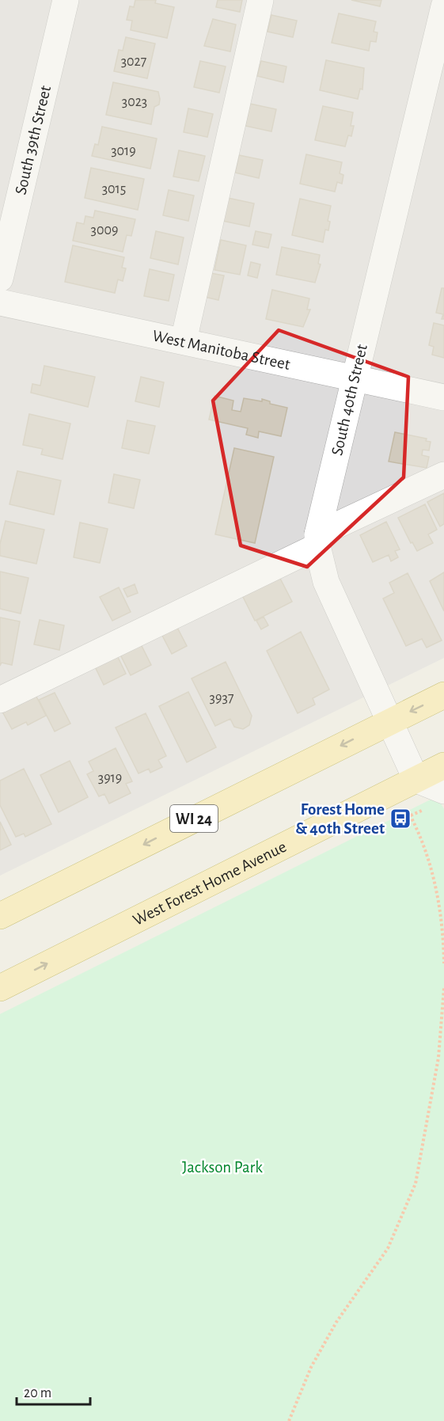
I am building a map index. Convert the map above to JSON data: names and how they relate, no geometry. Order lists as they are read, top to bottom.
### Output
{
  "streets": {
    "main road": ["WI 24", "West Forest Home Avenue"],
    "street": ["South 39th Street", "West Manitoba Street", "South 40th Street"]
  },
  "crossings": [
    ["West Manitoba Street", "South 40th Street"],
    ["South 40th Street", "WI 24"],
    ["South 40th Street", "West Forest Home Avenue"]
  ],
  "parks": ["Jackson Park"],
  "places": {
    "bus stop": ["Forest Home & 40th Street"]
  },
  "house_numbers": [
    "3027",
    "3023",
    "3019",
    "3015",
    "3009",
    "3937",
    "3919"
  ],
  "scale_bar": "20 m"
}
